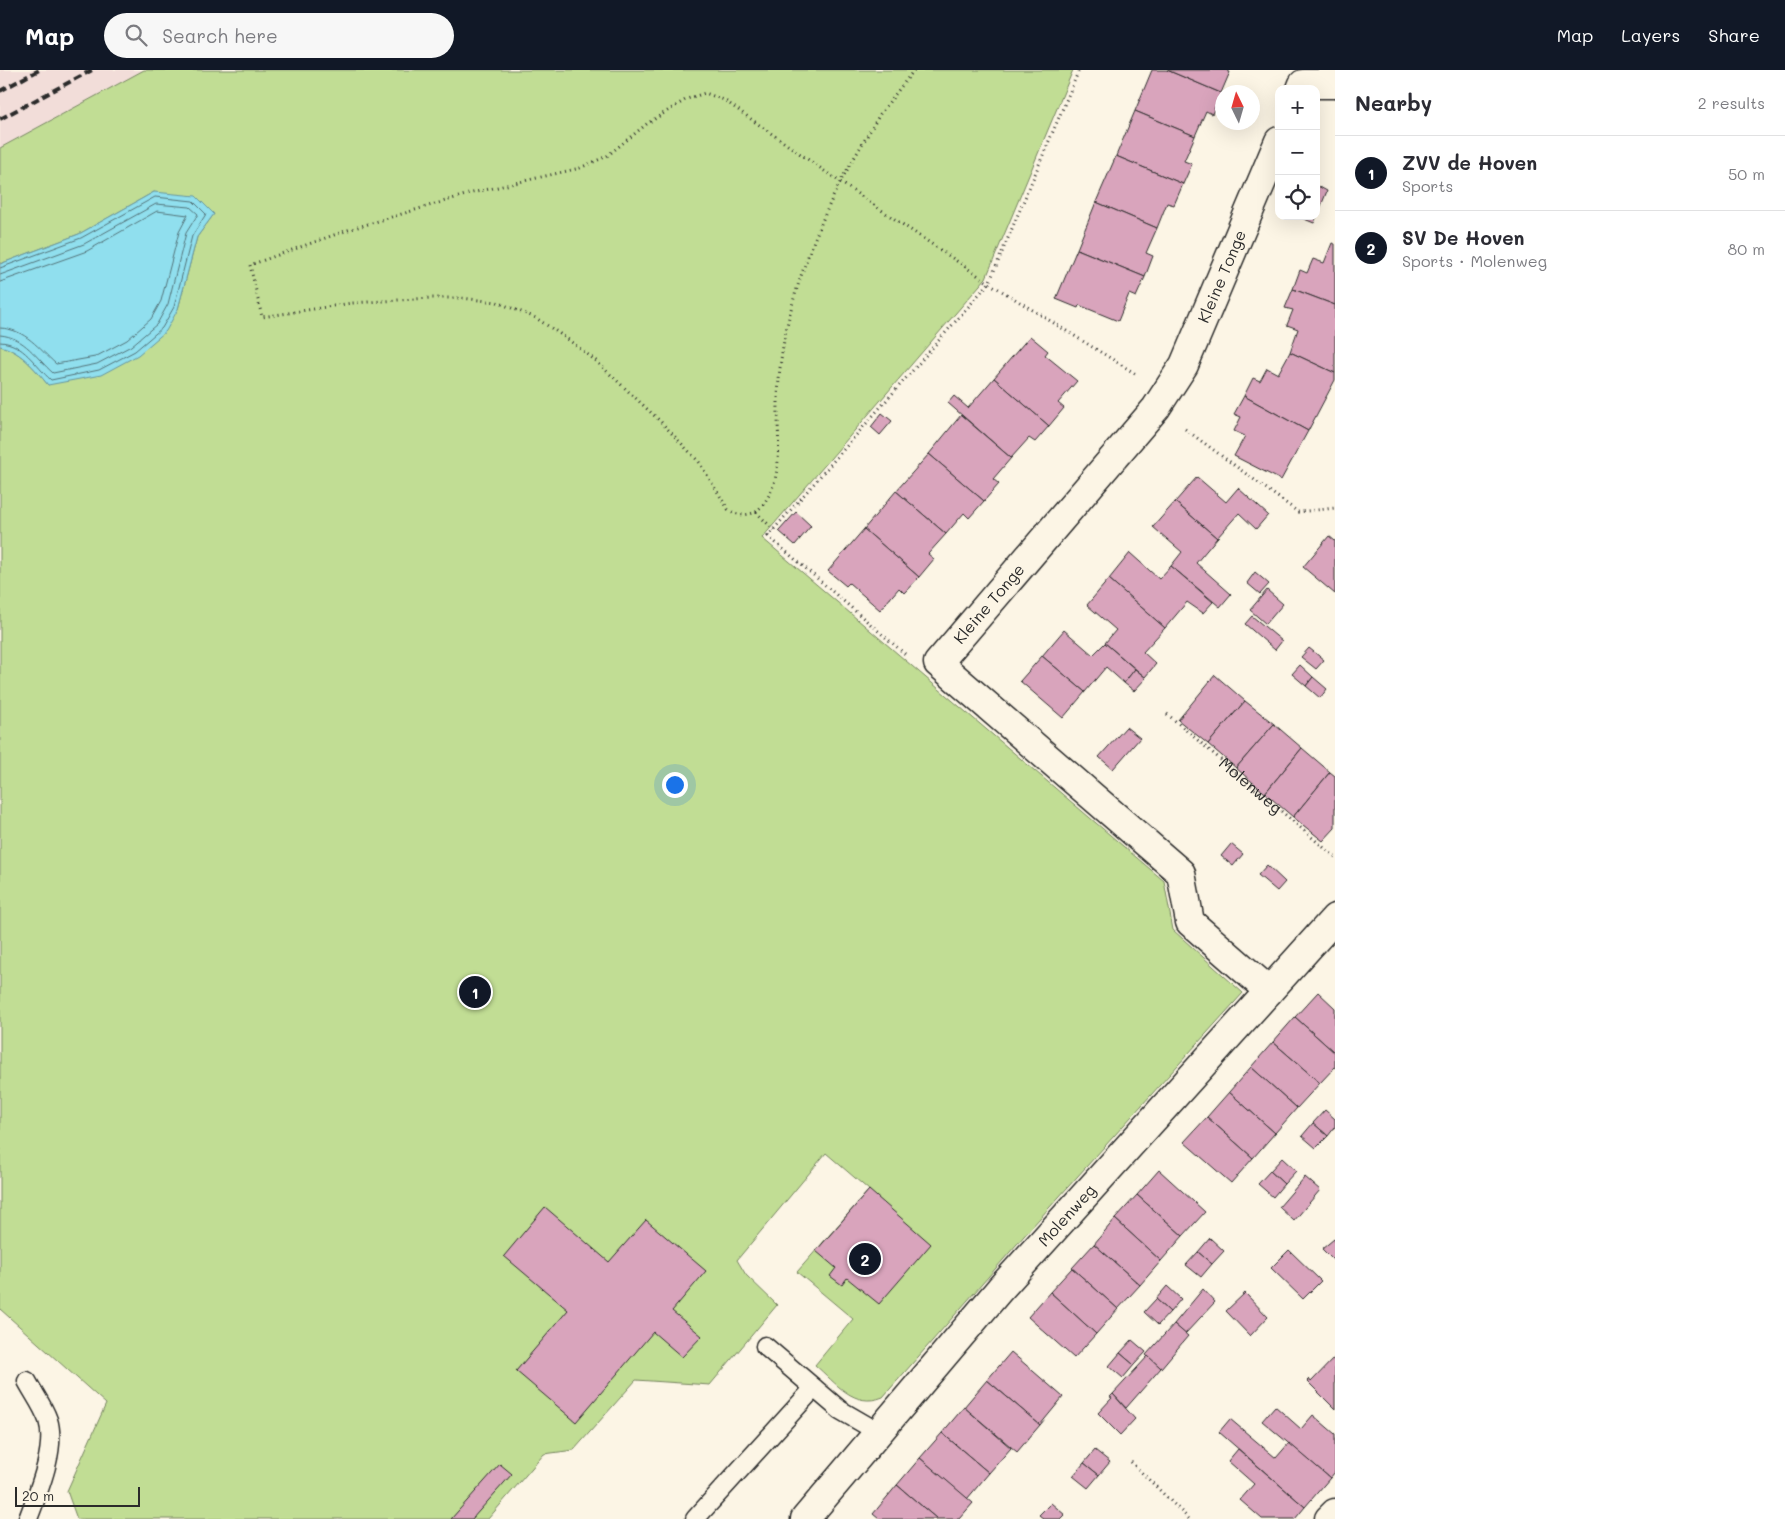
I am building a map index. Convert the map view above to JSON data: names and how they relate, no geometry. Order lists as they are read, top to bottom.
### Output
{
  "streets": {
    "street": ["Kleine Tonge", "Molenweg"]
  },
  "scale_bar": "20 m",
  "north": "top",
  "page": {
    "header": "Map",
    "search": "Search here",
    "nav": ["Map", "Layers", "Share"],
    "heading": ["Nearby", "2 results"],
    "map_buttons": ["+", "−"],
    "list": [
      {
        "mark": "1",
        "name": "ZVV de Hoven",
        "note": "Sports",
        "value": "50 m"
      },
      {
        "mark": "2",
        "name": "SV De Hoven",
        "note": "Sports · Molenweg",
        "value": "80 m"
      }
    ],
    "pins": ["1", "2"],
    "scale": "20 m"
  }
}
